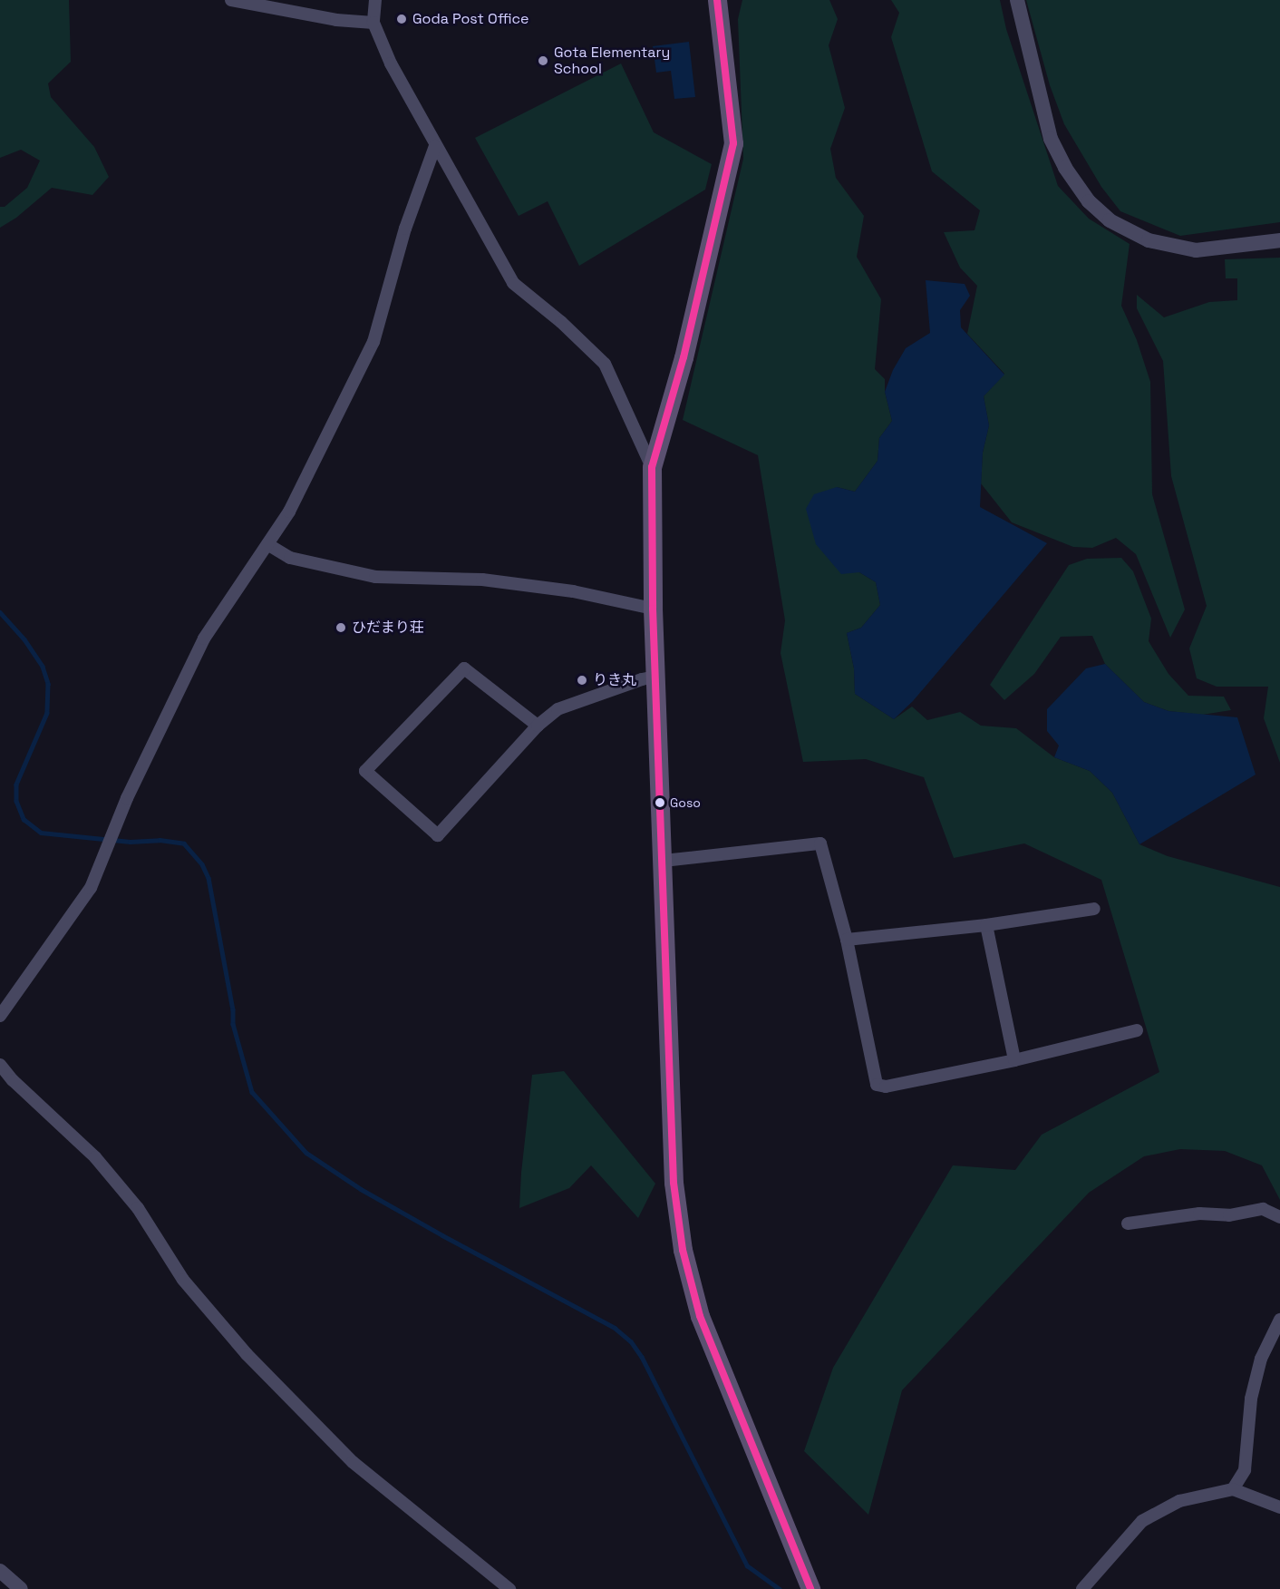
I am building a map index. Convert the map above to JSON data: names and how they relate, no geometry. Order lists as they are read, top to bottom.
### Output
{
  "places": [
    "Goda Post Office",
    "Gota Elementary School",
    "ひだまり荘",
    "りき丸",
    "Goso"
  ]
}
